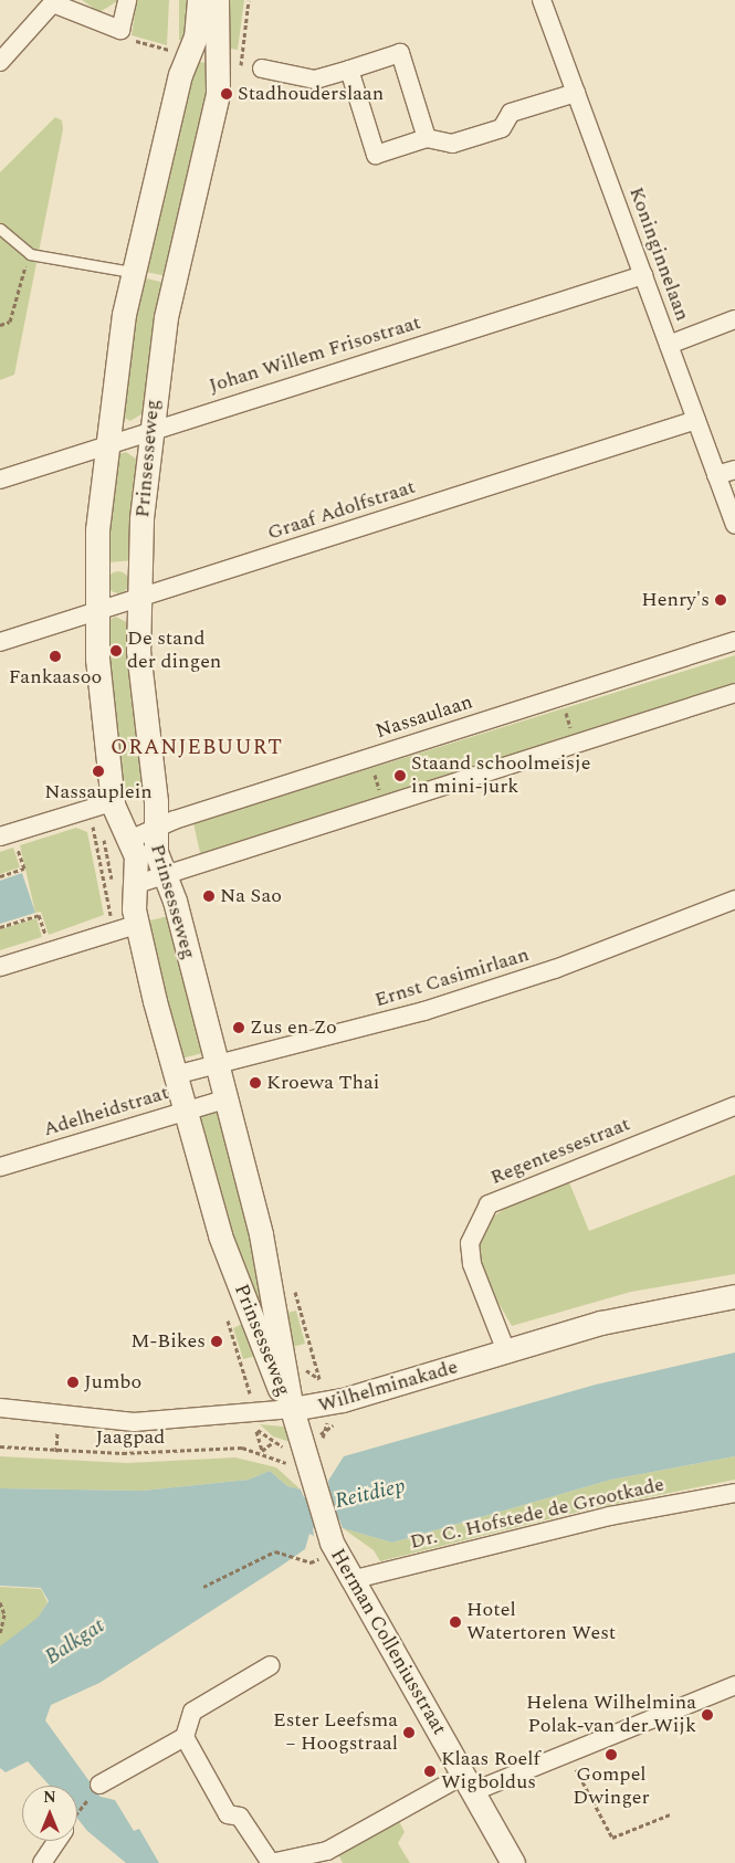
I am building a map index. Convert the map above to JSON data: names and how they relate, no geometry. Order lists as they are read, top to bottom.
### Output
{
  "streets": {
    "street": [
      "Koninginnelaan",
      "Johan Willem Frisostraat",
      "Prinsesseweg",
      "Graaf Adolfstraat",
      "Nassaulaan",
      "Ernst Casimirlaan",
      "Adelheidstraat",
      "Regentessestraat",
      "Wilhelminakade",
      "Dr. C. Hofstede de Grootkade",
      "Herman Colleniusstraat"
    ],
    "path": ["Jaagpad"]
  },
  "crossings": [
    ["Koninginnelaan", "Johan Willem Frisostraat"],
    ["Koninginnelaan", "Graaf Adolfstraat"],
    ["Johan Willem Frisostraat", "Prinsesseweg"],
    ["Prinsesseweg", "Graaf Adolfstraat"],
    ["Prinsesseweg", "Nassaulaan"],
    ["Prinsesseweg", "Ernst Casimirlaan"],
    ["Prinsesseweg", "Adelheidstraat"],
    ["Prinsesseweg", "Wilhelminakade"],
    ["Prinsesseweg", "Herman Colleniusstraat"],
    ["Regentessestraat", "Wilhelminakade"],
    ["Wilhelminakade", "Herman Colleniusstraat"],
    ["Dr. C. Hofstede de Grootkade", "Herman Colleniusstraat"]
  ],
  "districts": ["ORANJEBUURT"],
  "water": ["Reitdiep", "Balkgat"],
  "places": [
    "Stadhouderslaan",
    "Henry's",
    "De stand der dingen",
    "Fankaasoo",
    "Nassauplein",
    "Staand schoolmeisje in mini-jurk",
    "Na Sao",
    "Zus en Zo",
    "Kroewa Thai",
    "M-Bikes",
    "Jumbo",
    "Hotel Watertoren West",
    "Helena Wilhelmina Polak-van der Wijk",
    "Ester Leefsma – Hoogstraal",
    "Gompel Dwinger",
    "Klaas Roelf Wigboldus"
  ],
  "north": "top"
}
